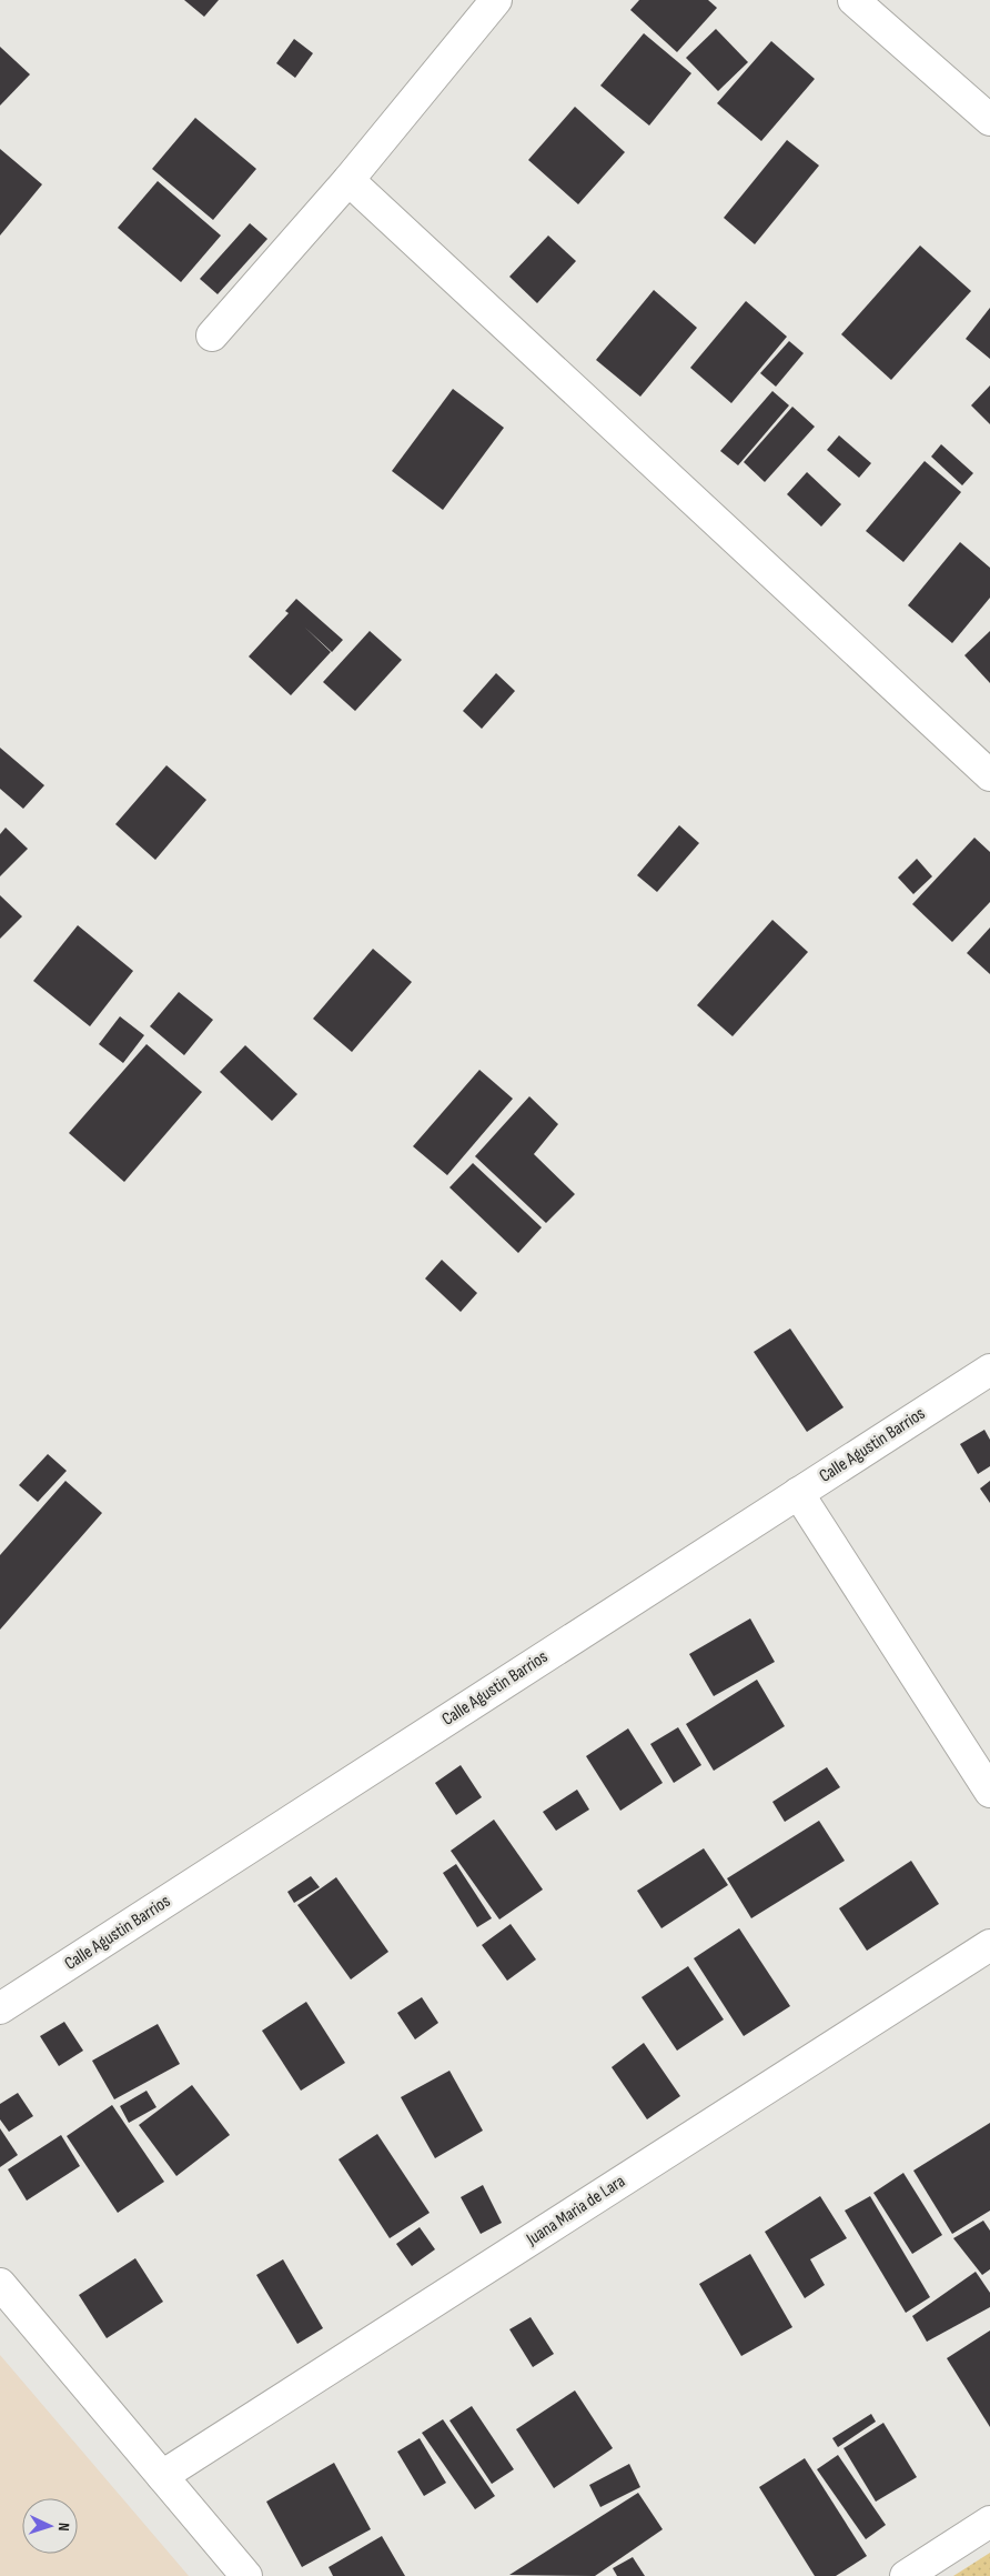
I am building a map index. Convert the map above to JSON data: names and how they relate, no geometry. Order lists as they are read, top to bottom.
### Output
{
  "streets": {
    "street": ["Calle Agustin Barrios", "Juana Maria de Lara"]
  },
  "north": "right"
}
